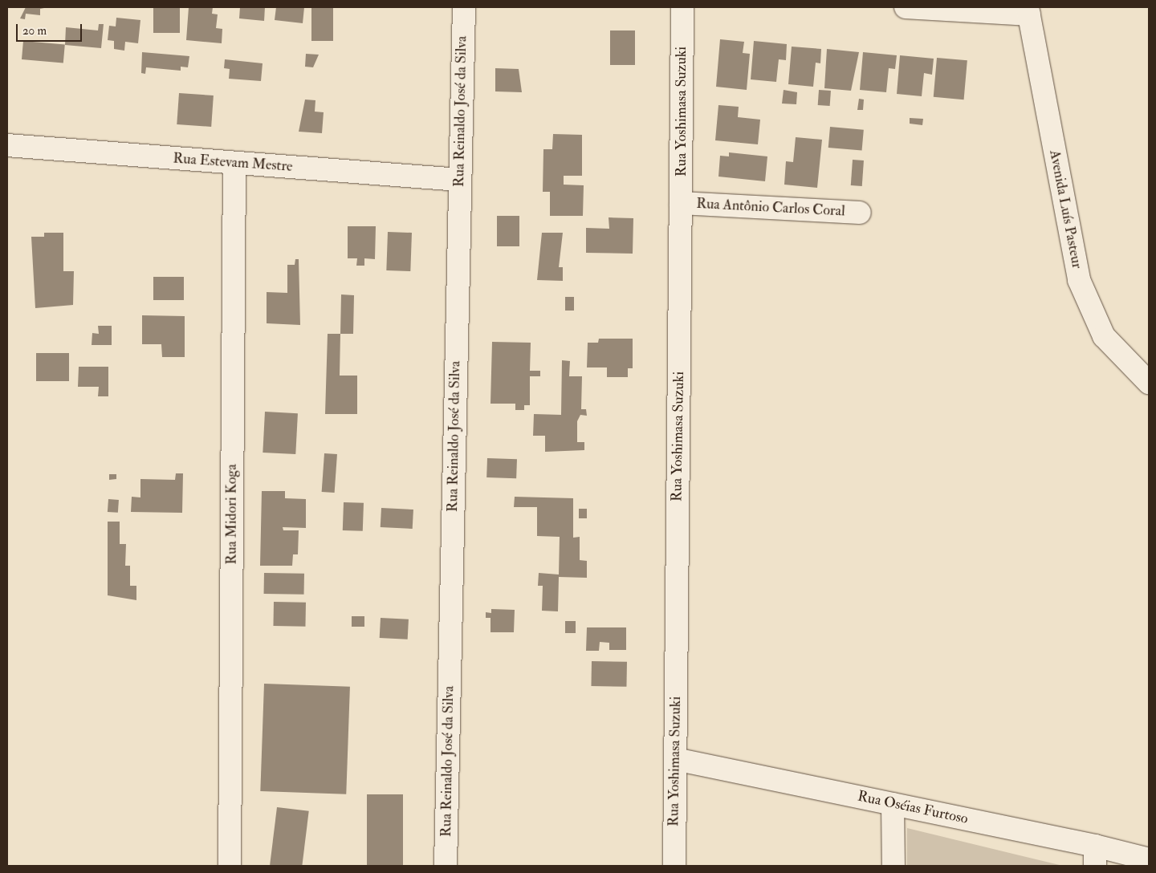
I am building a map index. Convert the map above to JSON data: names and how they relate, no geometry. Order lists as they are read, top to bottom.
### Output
{
  "streets": {
    "street": [
      "Rua Reinaldo José da Silva",
      "Rua Yoshimasa Suzuki",
      "Rua Estevam Mestre",
      "Rua Antônio Carlos Coral",
      "Avenida Luís Pasteur",
      "Rua Midori Koga",
      "Rua Oséias Furtoso"
    ]
  },
  "crossings": [
    ["Rua Reinaldo José da Silva", "Rua Estevam Mestre"],
    ["Rua Yoshimasa Suzuki", "Rua Antônio Carlos Coral"],
    ["Rua Yoshimasa Suzuki", "Rua Oséias Furtoso"],
    ["Rua Estevam Mestre", "Rua Midori Koga"]
  ],
  "scale_bar": "20 m"
}
